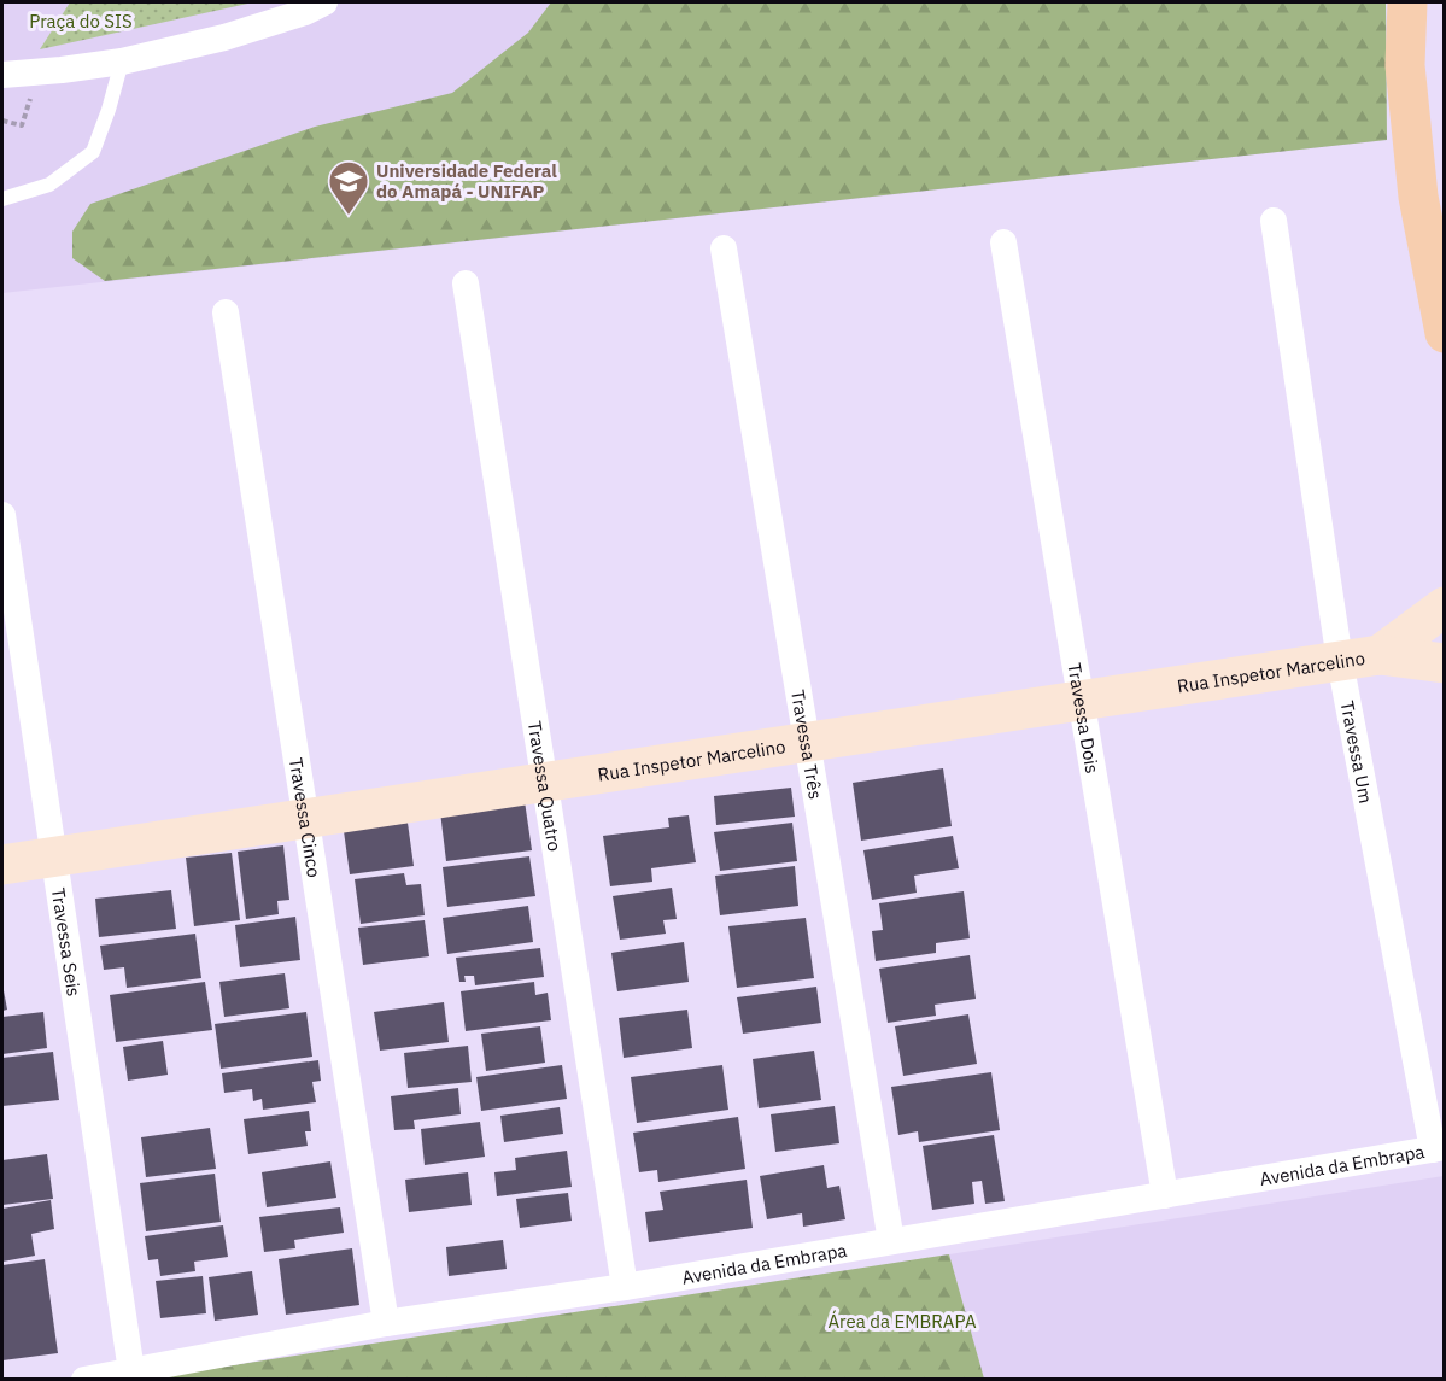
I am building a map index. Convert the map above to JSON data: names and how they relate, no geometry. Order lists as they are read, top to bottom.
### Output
{
  "streets": {
    "street": [
      "Rua Inspetor Marcelino",
      "Travessa Dois",
      "Travessa Três",
      "Travessa Um",
      "Travessa Quatro",
      "Travessa Cinco",
      "Travessa Seis",
      "Avenida da Embrapa"
    ]
  },
  "crossings": [
    ["Rua Inspetor Marcelino", "Travessa Dois"],
    ["Rua Inspetor Marcelino", "Travessa Três"],
    ["Rua Inspetor Marcelino", "Travessa Um"],
    ["Rua Inspetor Marcelino", "Travessa Quatro"],
    ["Rua Inspetor Marcelino", "Travessa Cinco"],
    ["Rua Inspetor Marcelino", "Travessa Seis"],
    ["Travessa Dois", "Avenida da Embrapa"],
    ["Travessa Três", "Avenida da Embrapa"],
    ["Travessa Um", "Avenida da Embrapa"],
    ["Travessa Quatro", "Avenida da Embrapa"],
    ["Travessa Cinco", "Avenida da Embrapa"],
    ["Travessa Seis", "Avenida da Embrapa"]
  ],
  "parks": ["Praça do SIS", "Área da EMBRAPA"],
  "places": {
    "school or university": ["Universidade Federal do Amapá - UNIFAP"]
  }
}
